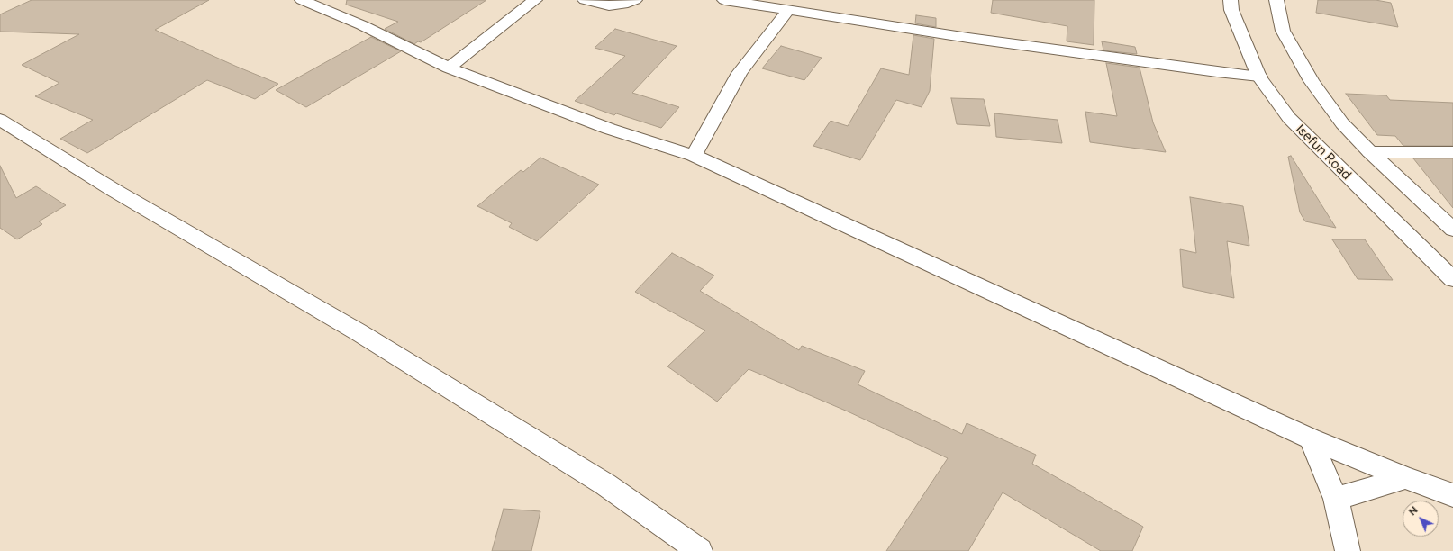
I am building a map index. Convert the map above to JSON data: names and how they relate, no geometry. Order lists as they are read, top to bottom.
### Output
{
  "streets": {
    "street": ["Isefun Road"]
  },
  "north": "top left"
}
